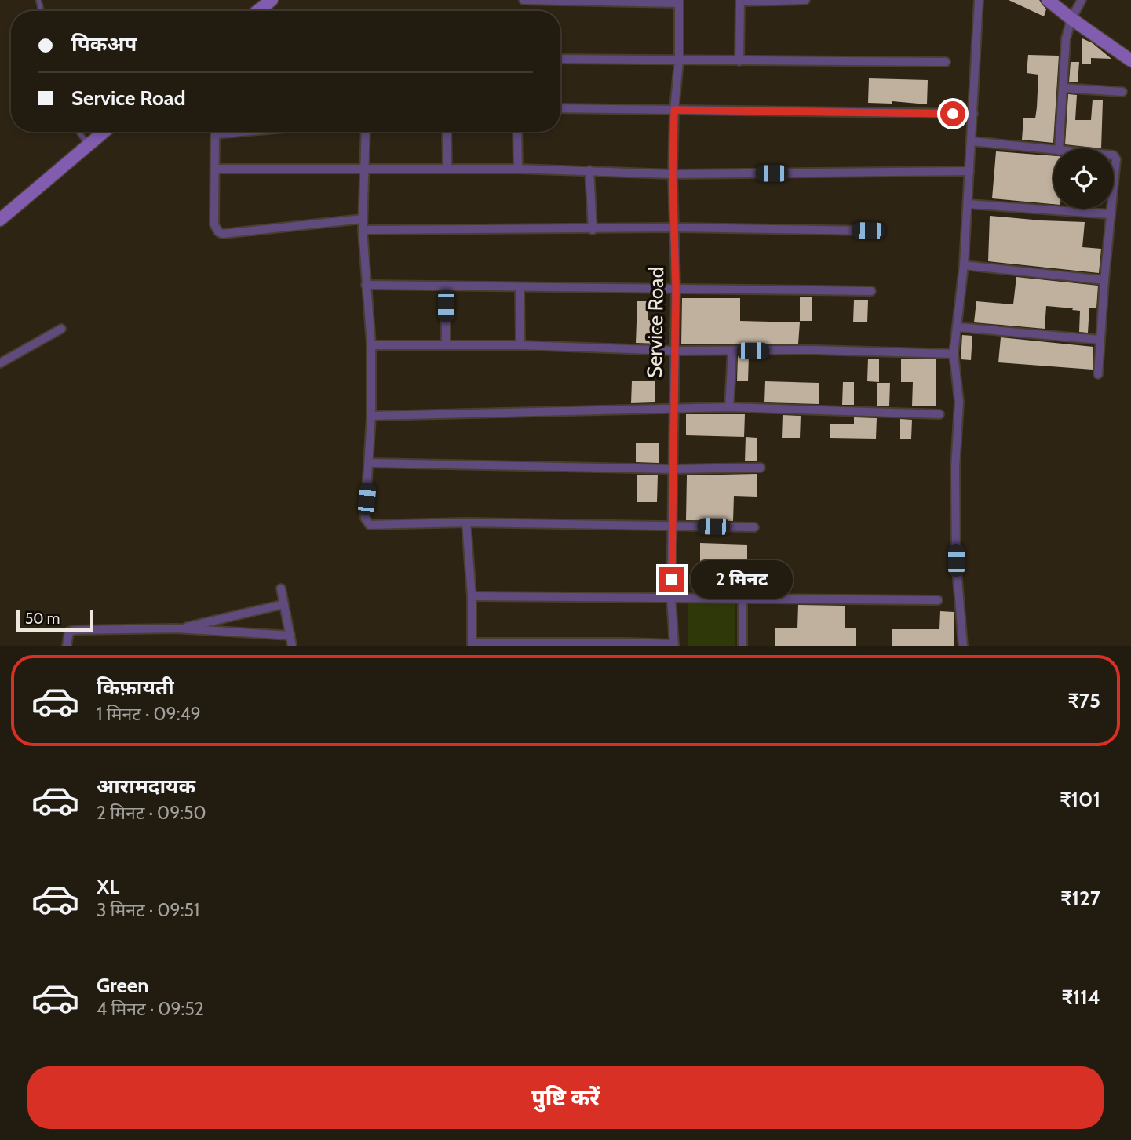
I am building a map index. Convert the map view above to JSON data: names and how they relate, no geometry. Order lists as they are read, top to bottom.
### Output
{
  "streets": {
    "street": ["Service Road"]
  },
  "scale_bar": "50 m",
  "page": {
    "banner": ["पिकअप", "Service Road"],
    "bubble": "2 मिनट",
    "scale": "50 m",
    "list": [
      {
        "name": "किफ़ायती",
        "note": "1 मिनट · 09:49",
        "value": "₹75"
      },
      {
        "name": "आरामदायक",
        "note": "2 मिनट · 09:50",
        "value": "₹101"
      },
      {
        "name": "XL",
        "note": "3 मिनट · 09:51",
        "value": "₹127"
      },
      {
        "name": "Green",
        "note": "4 मिनट · 09:52",
        "value": "₹114"
      }
    ],
    "buttons": "पुष्टि करें"
  }
}
